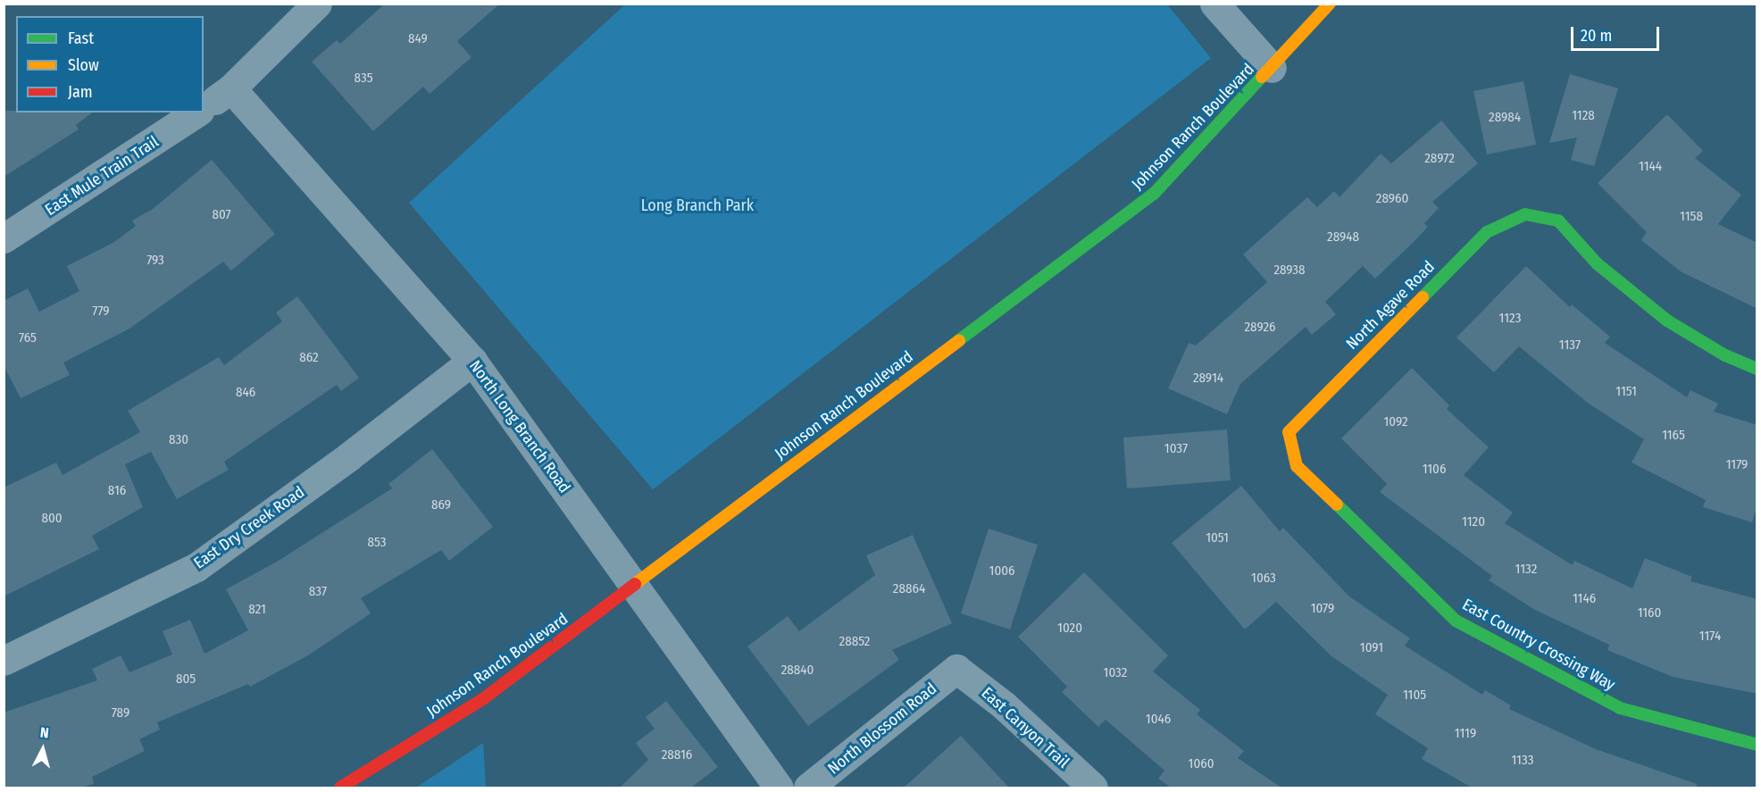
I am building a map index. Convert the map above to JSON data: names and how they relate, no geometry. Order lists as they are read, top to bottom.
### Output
{
  "streets": {
    "street": [
      "Johnson Ranch Boulevard",
      "East Mule Train Trail",
      "North Agave Road",
      "North Long Branch Road",
      "East Dry Creek Road",
      "East Country Crossing Way",
      "East Canyon Trail",
      "North Blossom Road"
    ]
  },
  "crossings": [
    ["Johnson Ranch Boulevard", "North Long Branch Road"],
    ["East Mule Train Trail", "North Long Branch Road"],
    ["North Agave Road", "East Country Crossing Way"],
    ["North Long Branch Road", "East Dry Creek Road"],
    ["East Canyon Trail", "North Blossom Road"]
  ],
  "parks": ["Long Branch Park"],
  "house_numbers": [
    "849",
    "835",
    "1128",
    "28984",
    "28972",
    "1144",
    "28960",
    "807",
    "1158",
    "28948",
    "793",
    "28938",
    "779",
    "1123",
    "28926",
    "765",
    "1137",
    "862",
    "28914",
    "1151",
    "846",
    "1092",
    "1165",
    "830",
    "1037",
    "1179",
    "1106",
    "816",
    "869",
    "800",
    "1120",
    "1051",
    "853",
    "1132",
    "1006",
    "1063",
    "28864",
    "837",
    "1146",
    "1079",
    "821",
    "1160",
    "1020",
    "1174",
    "28852",
    "1091",
    "28840",
    "1032",
    "805",
    "1105",
    "789",
    "1046",
    "1119",
    "28816",
    "1133",
    "1060"
  ],
  "legend": ["Fast", "Slow", "Jam"],
  "scale_bar": "20 m",
  "north": "top"
}
